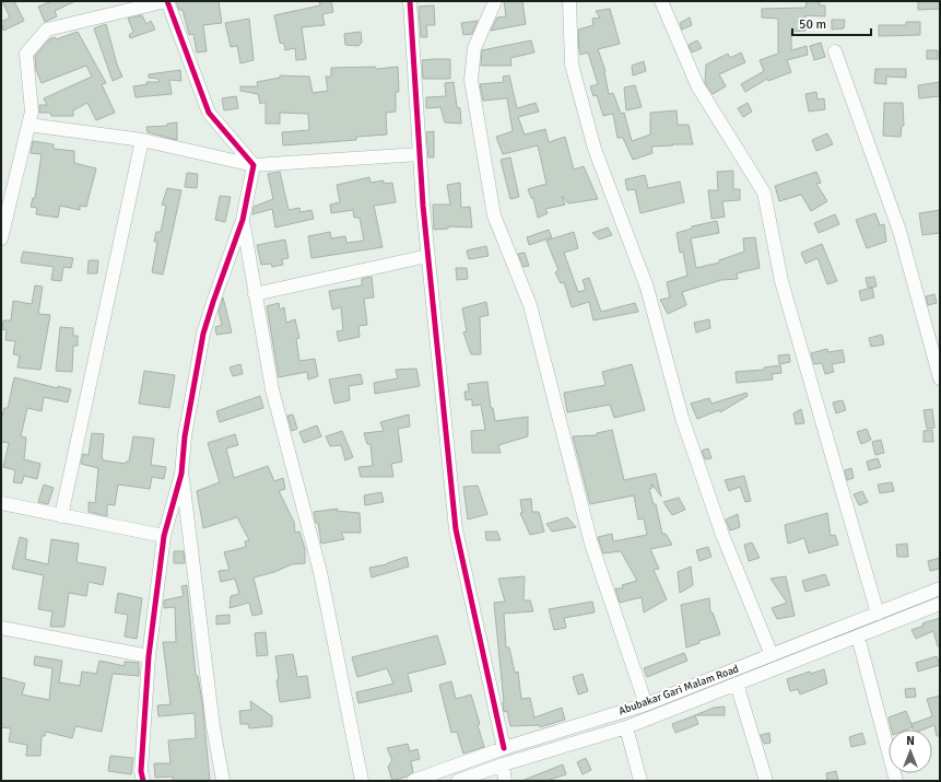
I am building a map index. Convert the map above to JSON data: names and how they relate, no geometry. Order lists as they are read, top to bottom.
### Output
{
  "streets": {
    "street": ["Abubakar Gari Malam Road"]
  },
  "scale_bar": "50 m",
  "north": "top"
}
